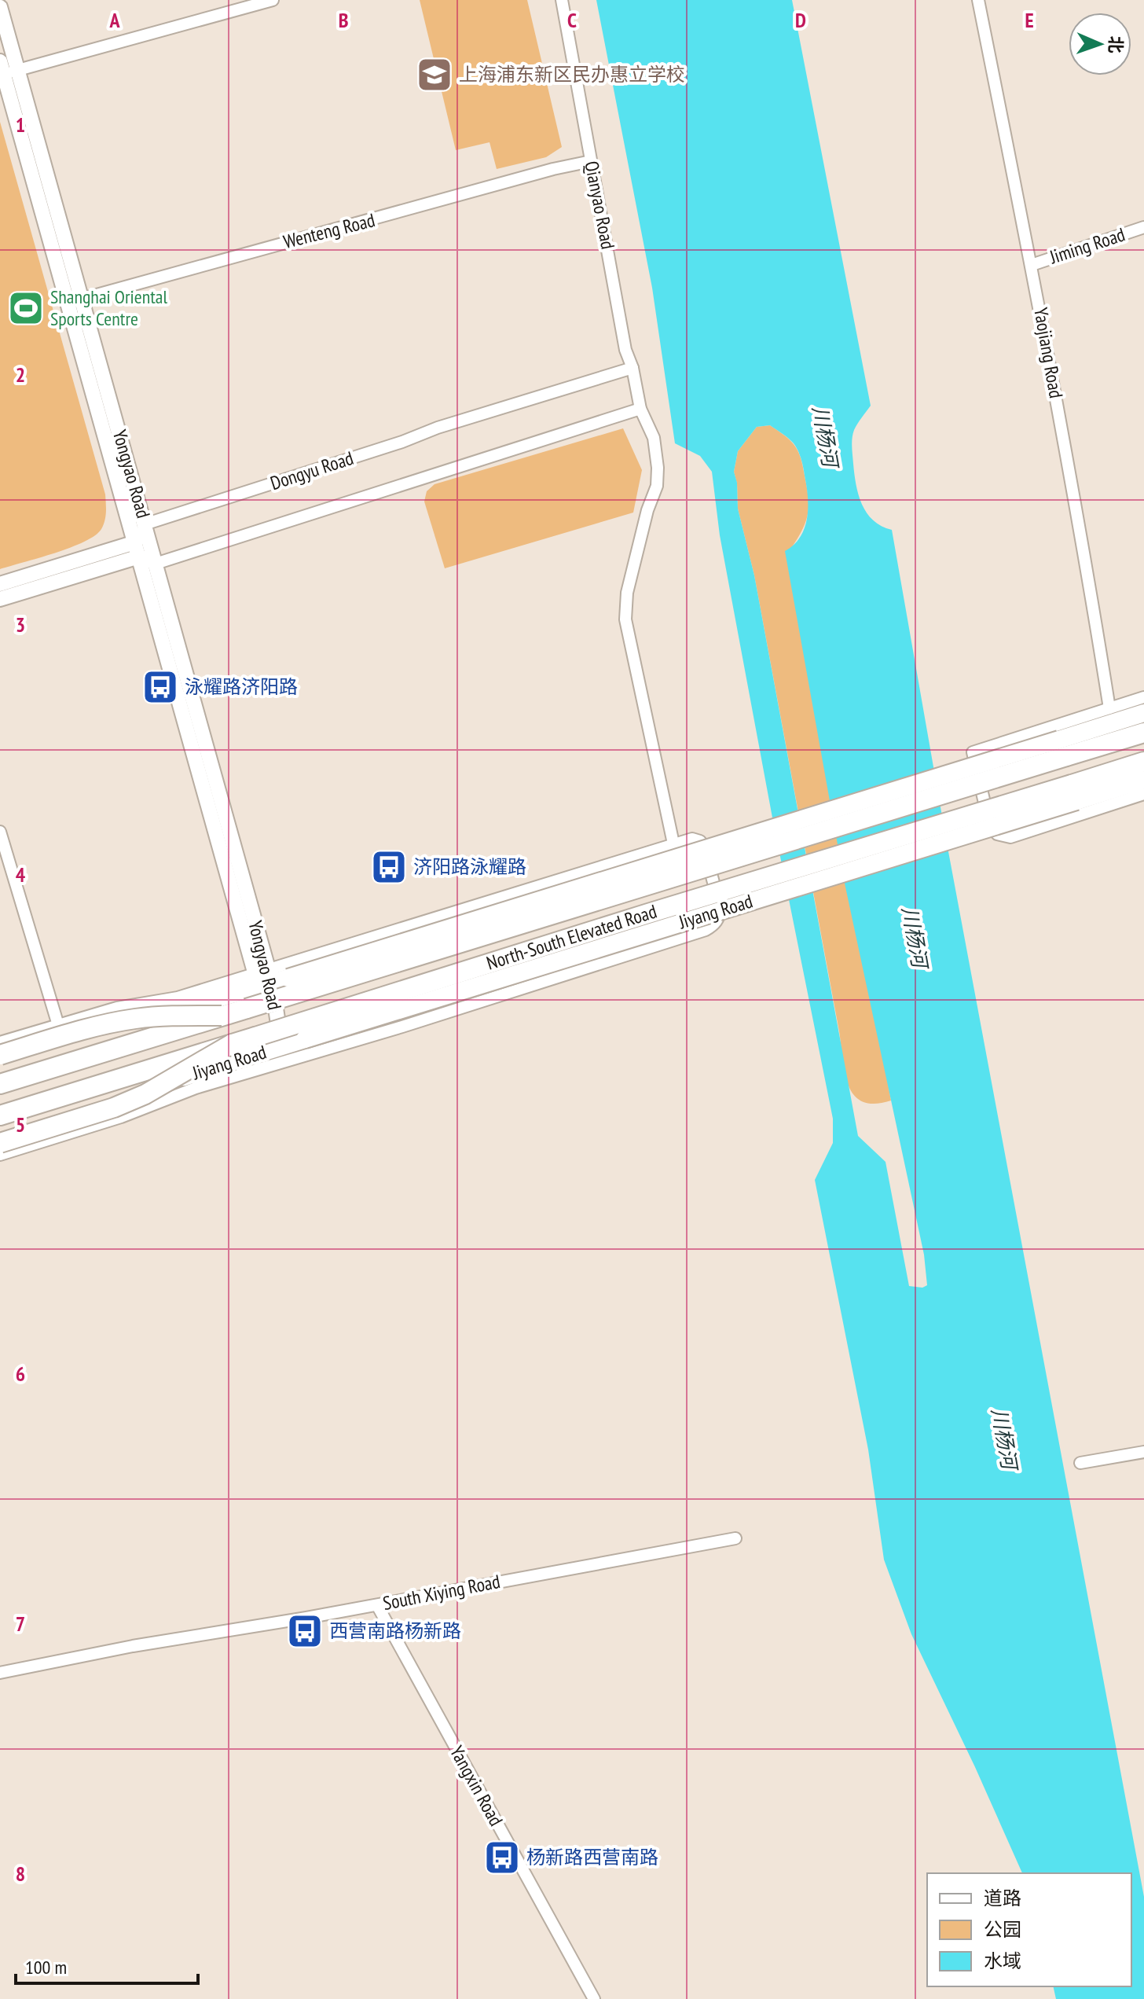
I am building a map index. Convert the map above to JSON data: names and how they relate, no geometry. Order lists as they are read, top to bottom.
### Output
{
  "streets": {
    "highway": ["North-South Elevated Road"],
    "main road": ["Jiyang Road"],
    "street": [
      "Qianyao Road",
      "Wenteng Road",
      "Jiming Road",
      "Yaojiang Road",
      "Dongyu Road",
      "Yongyao Road",
      "South Xiying Road",
      "Yangxin Road"
    ]
  },
  "crossings": [
    ["Qianyao Road", "Wenteng Road"],
    ["Qianyao Road", "Dongyu Road"],
    ["Wenteng Road", "Yongyao Road"],
    ["Jiming Road", "Yaojiang Road"],
    ["Dongyu Road", "Yongyao Road"],
    ["Yongyao Road", "Jiyang Road"],
    ["South Xiying Road", "Yangxin Road"]
  ],
  "water": ["川杨河"],
  "places": {
    "school or university": ["上海浦东新区民办惠立学校"],
    "sports": ["Shanghai Oriental Sports Centre"],
    "bus stop": [
      "泳耀路济阳路",
      "济阳路泳耀路",
      "西营南路杨新路",
      "杨新路西营南路"
    ]
  },
  "legend": ["道路", "公园", "水域"],
  "scale_bar": "100 m",
  "north": "right",
  "grid": {
    "columns": [
      "A",
      "B",
      "C",
      "D",
      "E"
    ],
    "rows": [
      "1",
      "2",
      "3",
      "4",
      "5",
      "6",
      "7",
      "8"
    ]
  }
}
